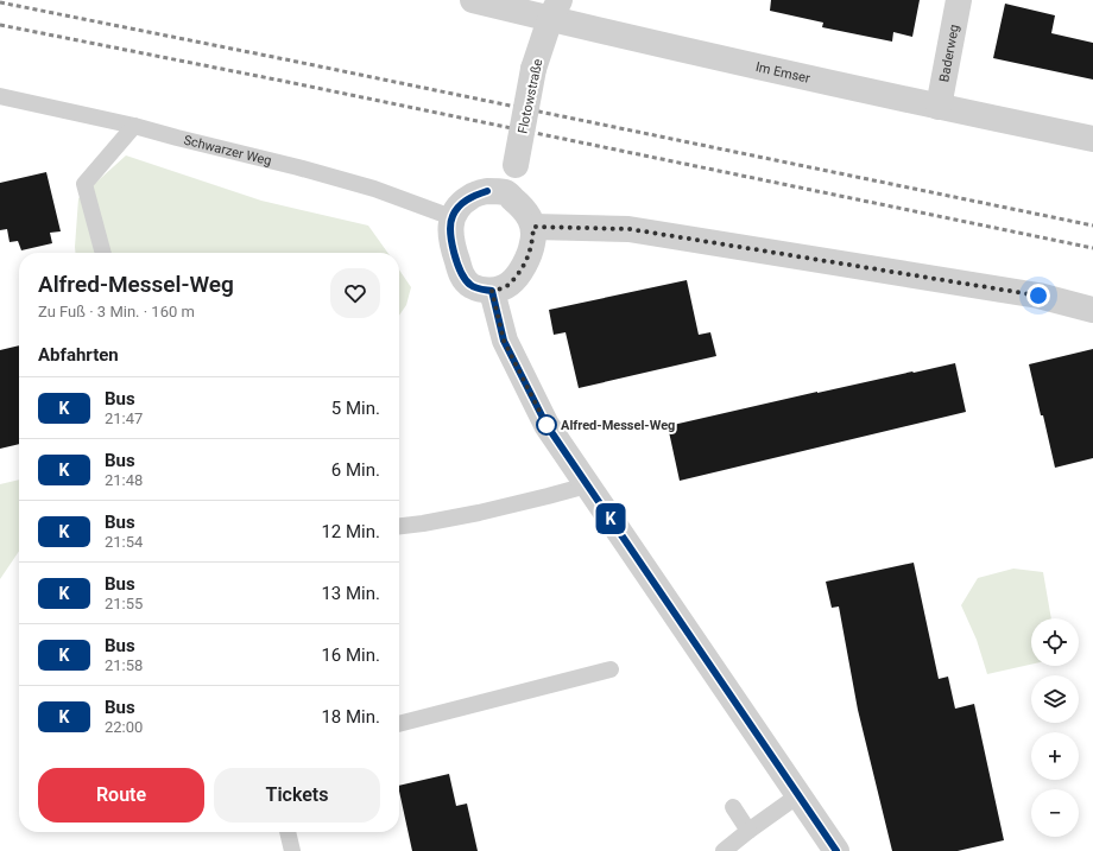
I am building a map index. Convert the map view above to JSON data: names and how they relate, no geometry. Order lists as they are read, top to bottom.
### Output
{
  "streets": {
    "street": ["Baderweg", "Im Emser", "Flotowstraße"],
    "lane": ["Schwarzer Weg"]
  },
  "crossings": [
    ["Baderweg", "Im Emser"],
    ["Im Emser", "Flotowstraße"],
    ["Flotowstraße", "Schwarzer Weg"]
  ],
  "places": ["Alfred-Messel-Weg"],
  "lines": ["bus line K"],
  "page": {
    "on_map": "K",
    "heading": [
      ["Alfred-Messel-Weg", "Zu Fuß · 3 Min. · 160 m"],
      "Abfahrten"
    ],
    "list": [
      {
        "mark": "K",
        "name": "Bus",
        "note": "21:47",
        "value": "5 Min."
      },
      {
        "mark": "K",
        "name": "Bus",
        "note": "21:48",
        "value": "6 Min."
      },
      {
        "mark": "K",
        "name": "Bus",
        "note": "21:54",
        "value": "12 Min."
      },
      {
        "mark": "K",
        "name": "Bus",
        "note": "21:55",
        "value": "13 Min."
      },
      {
        "mark": "K",
        "name": "Bus",
        "note": "21:58",
        "value": "16 Min."
      },
      {
        "mark": "K",
        "name": "Bus",
        "note": "22:00",
        "value": "18 Min."
      }
    ],
    "map_buttons": ["+", "−"],
    "buttons": ["Route", "Tickets"]
  }
}
